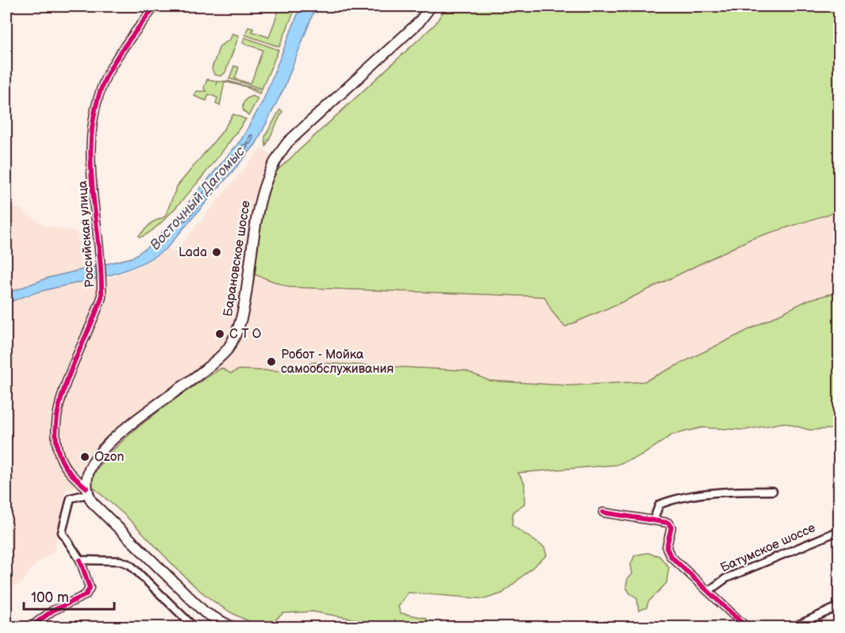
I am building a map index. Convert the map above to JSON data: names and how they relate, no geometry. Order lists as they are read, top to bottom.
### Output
{
  "streets": {
    "main road": ["Российская улица", "Барановское шоссе"],
    "street": ["Батумское шоссе"]
  },
  "crossings": [
    ["Российская улица", "Барановское шоссе"]
  ],
  "water": ["Восточный Дагомыс"],
  "places": [
    "Lada",
    "С Т О",
    "Робот - Мойка самообслуживания",
    "Ozon"
  ],
  "scale_bar": "100 m"
}
